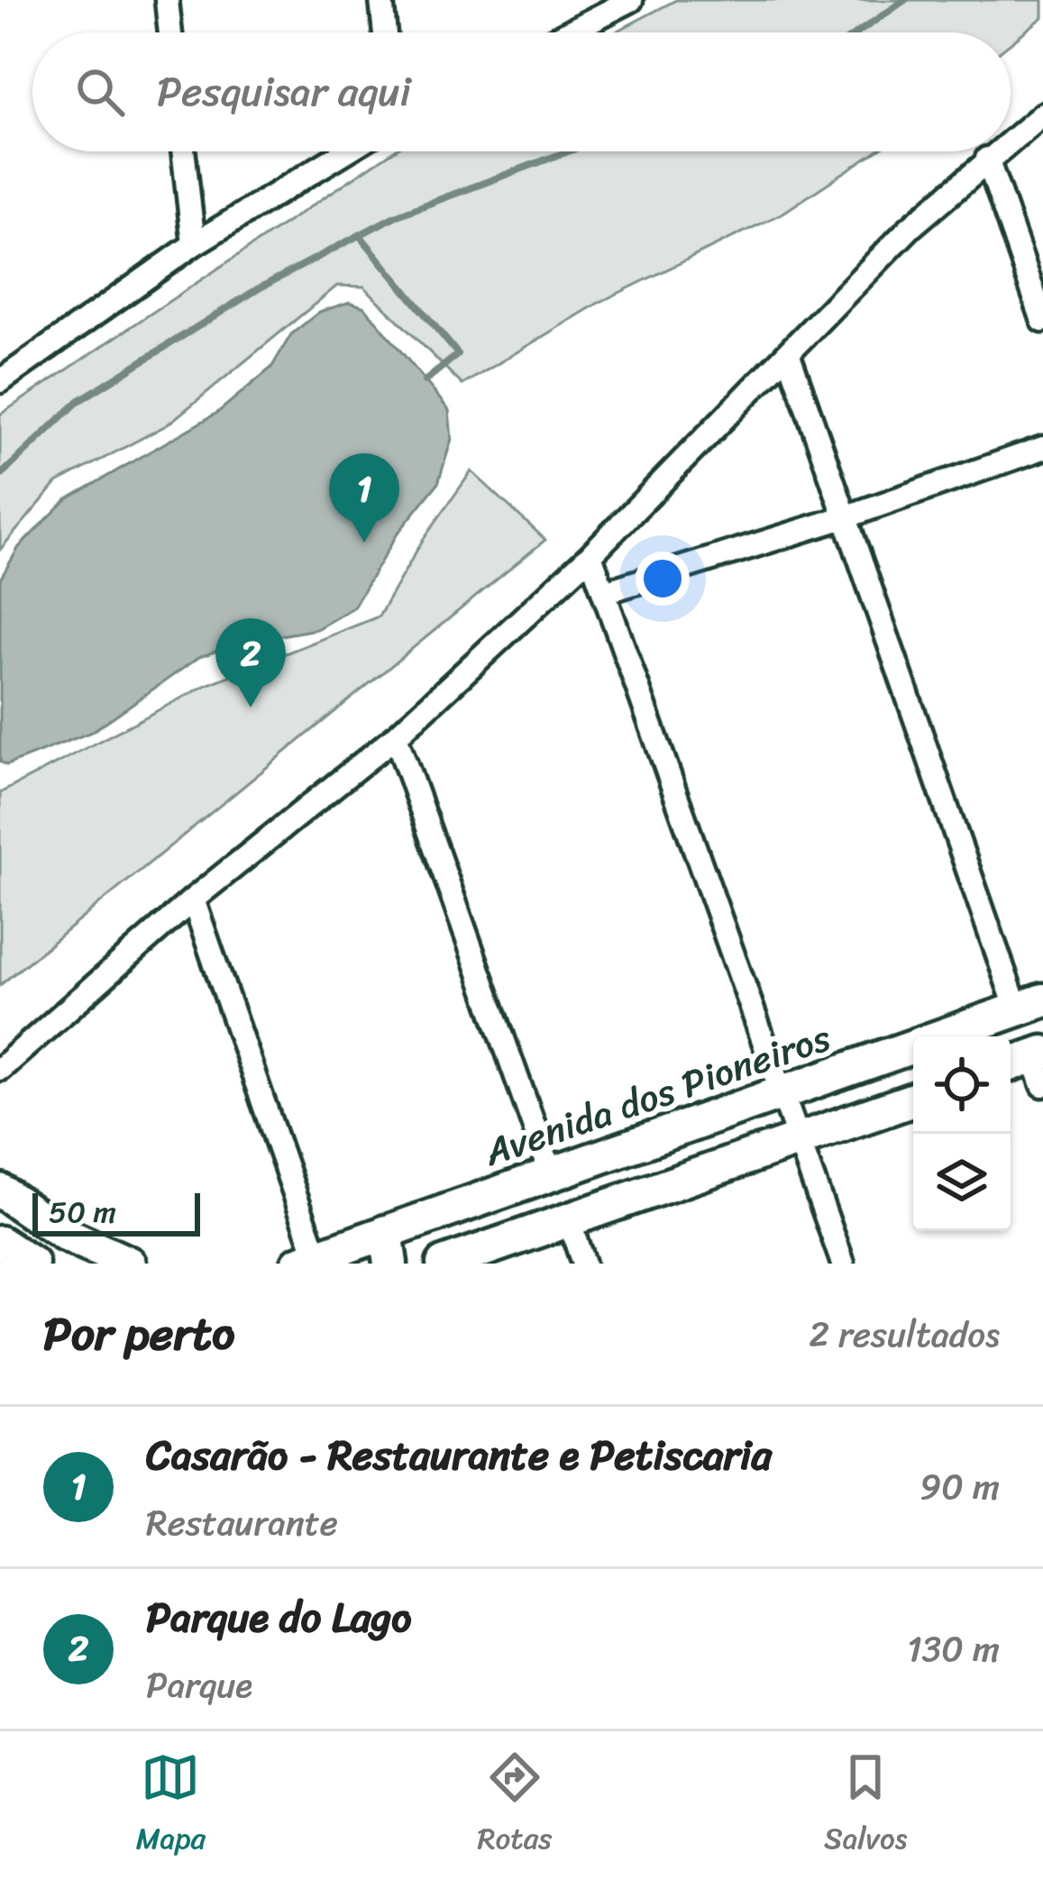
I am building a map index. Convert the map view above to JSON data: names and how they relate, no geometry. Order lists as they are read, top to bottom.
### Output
{
  "streets": {
    "street": ["Avenida dos Pioneiros"]
  },
  "scale_bar": "50 m",
  "page": {
    "search": "Pesquisar aqui",
    "pins": ["1", "2"],
    "scale": "50 m",
    "heading": ["Por perto", "2 resultados"],
    "list": [
      {
        "mark": "1",
        "name": "Casarão - Restaurante e Petiscaria",
        "note": "Restaurante",
        "value": "90 m"
      },
      {
        "mark": "2",
        "name": "Parque do Lago",
        "note": "Parque",
        "value": "130 m"
      }
    ],
    "nav": ["Mapa", "Rotas", "Salvos"]
  }
}
